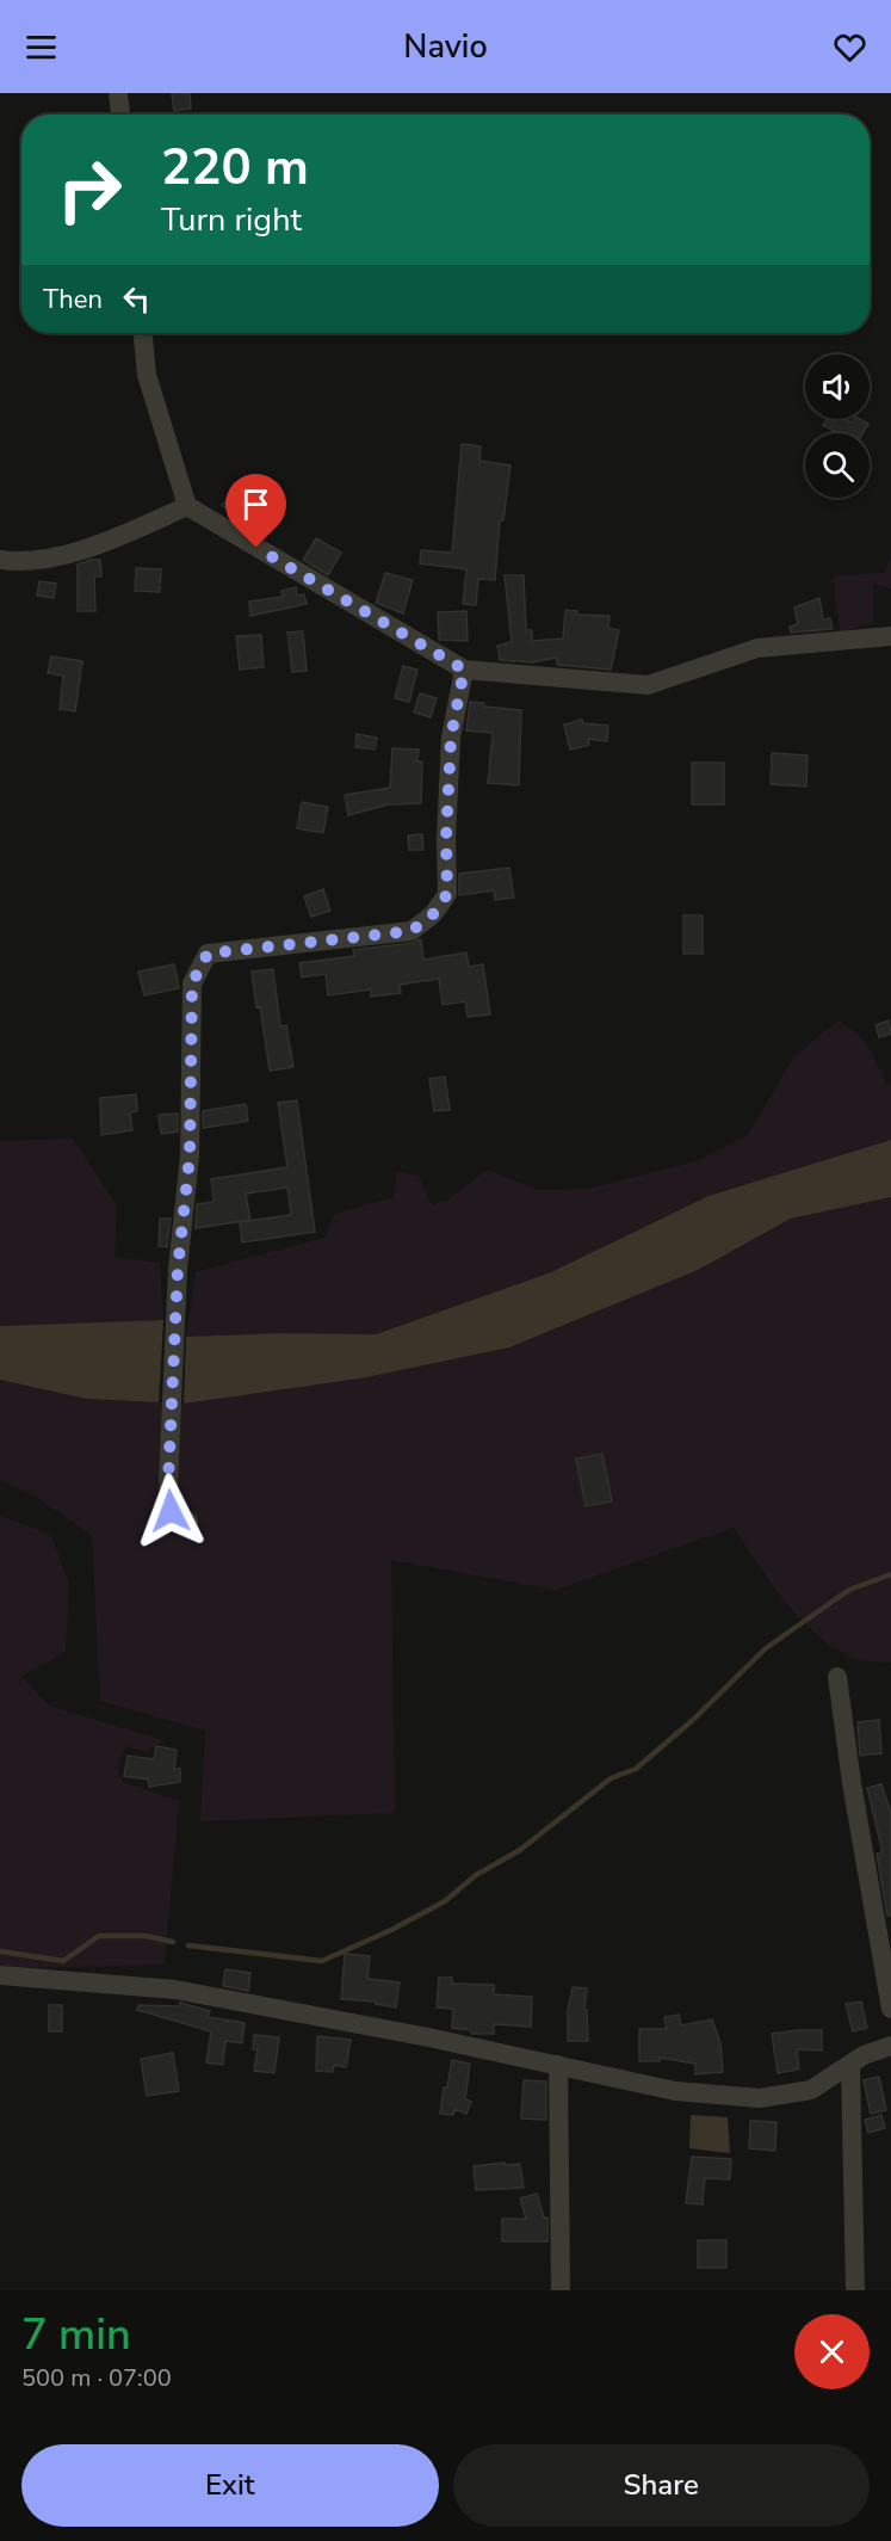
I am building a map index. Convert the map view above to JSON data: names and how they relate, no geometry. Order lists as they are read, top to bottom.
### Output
{
  "page": {
    "header": "Navio",
    "turn": ["220 m", "Turn right"],
    "then": "Then",
    "heading": ["7 min", "500 m · 07:00"],
    "buttons": ["Exit", "Share"]
  }
}
